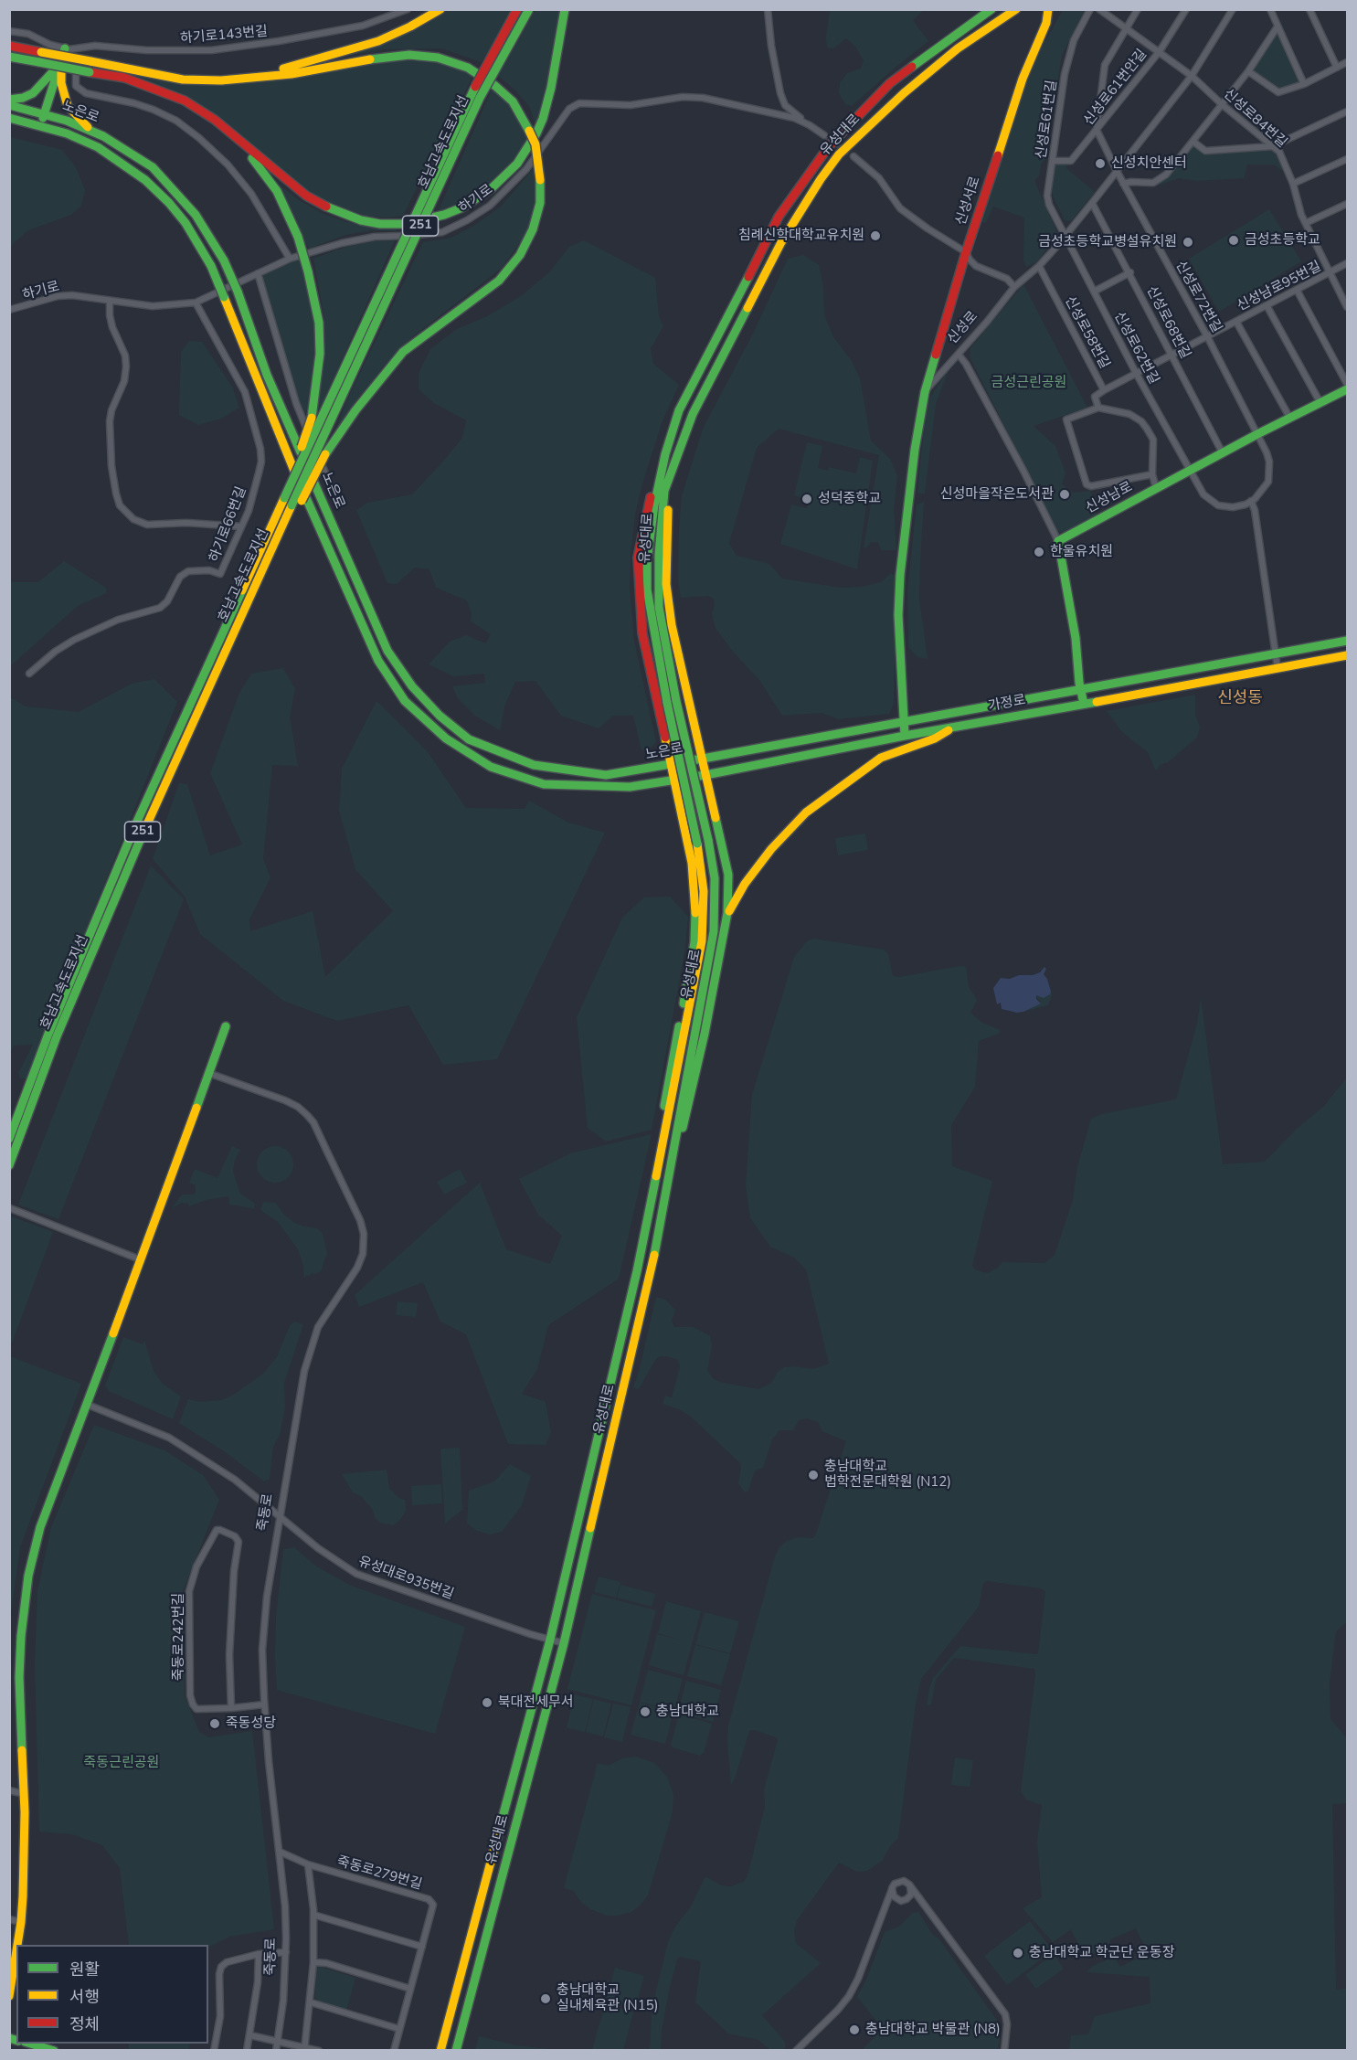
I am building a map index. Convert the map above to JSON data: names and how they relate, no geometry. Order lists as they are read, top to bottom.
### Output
{
  "streets": {
    "main road": [
      "노은로",
      "유성대로",
      "호남고속도로지선",
      "신성서로",
      "251",
      "신성남로",
      "가정로"
    ],
    "street": [
      "하기로143번길",
      "신성로61번안길",
      "신성로84번길",
      "신성로61번길",
      "하기로",
      "신성남로95번길",
      "신성로72번길",
      "신성로68번길",
      "신성로",
      "신성로58번길",
      "신성로62번길",
      "하기로66번길",
      "죽동로",
      "유성대로935번길",
      "죽동로242번길",
      "죽동로279번길"
    ]
  },
  "crossings": [
    ["신성로61번안길", "신성로84번길"],
    ["신성로61번안길", "신성로61번길"],
    ["신성로61번안길", "신성로72번길"],
    ["노은로", "가정로"],
    ["신성로84번길", "신성남로95번길"],
    ["신성로84번길", "신성로"],
    ["신성로61번길", "신성로"],
    ["신성로61번길", "신성로62번길"],
    ["유성대로", "유성대로935번길"],
    ["하기로", "하기로66번길"],
    ["신성서로", "신성로"],
    ["신성남로95번길", "신성로72번길"],
    ["신성남로95번길", "신성로68번길"],
    ["신성남로95번길", "신성로58번길"],
    ["신성남로95번길", "신성로62번길"],
    ["신성로72번길", "신성로"],
    ["신성로72번길", "신성남로"],
    ["신성로68번길", "신성로"],
    ["신성로68번길", "신성남로"],
    ["신성로", "신성로58번길"],
    ["신성로", "신성로62번길"],
    ["신성로62번길", "신성남로"],
    ["죽동로", "유성대로935번길"],
    ["죽동로", "죽동로242번길"],
    ["죽동로", "죽동로279번길"]
  ],
  "districts": ["신성동"],
  "parks": ["금성근린공원", "죽동근린공원"],
  "places": [
    "신성치안센터",
    "침례신학대학교유치원",
    "금성초등학교",
    "금성초등학교병설유치원",
    "신성마을작은도서관",
    "성덕중학교",
    "한울유치원",
    "충남대학교 법학전문대학원 (N12)",
    "북대전세무서",
    "충남대학교",
    "죽동성당",
    "충남대학교 학군단 운동장",
    "충남대학교 실내체육관 (N15)",
    "충남대학교 박물관 (N8)"
  ],
  "legend": ["원활", "서행", "정체"]
}
